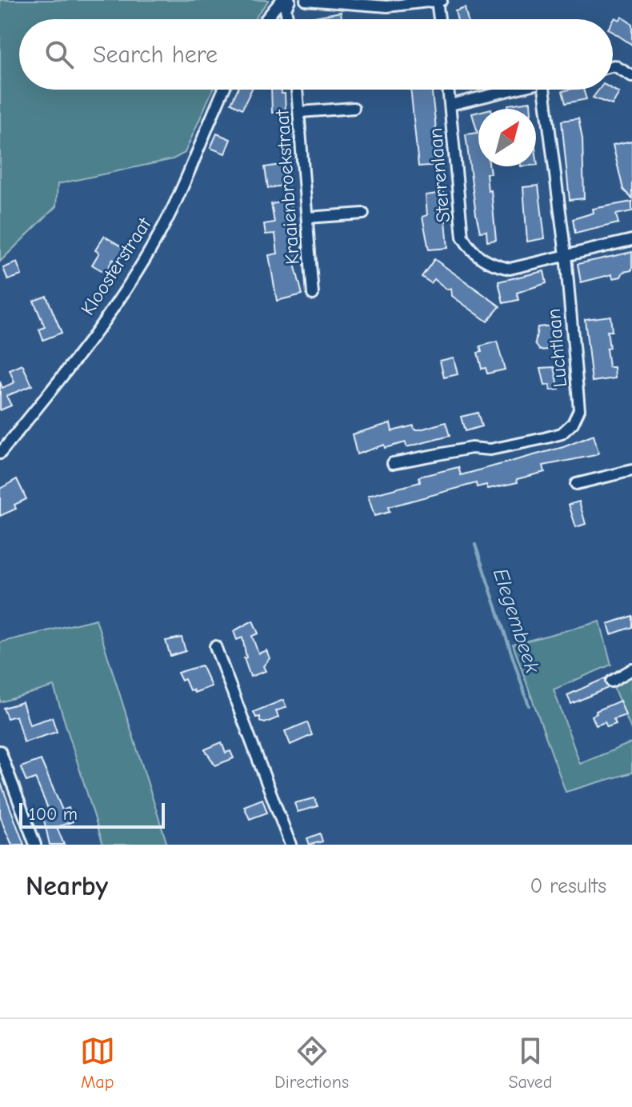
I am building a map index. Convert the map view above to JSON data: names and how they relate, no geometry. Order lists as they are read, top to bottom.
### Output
{
  "streets": {
    "street": [
      "Sterrenlaan",
      "Kraaienbroekstraat",
      "Kloosterstraat",
      "Luchtlaan"
    ]
  },
  "crossings": [
    ["Sterrenlaan", "Luchtlaan"]
  ],
  "water": ["Elegembeek"],
  "scale_bar": "100 m",
  "north": "top right",
  "page": {
    "search": "Search here",
    "scale": "100 m",
    "heading": ["Nearby", "0 results"],
    "nav": ["Map", "Directions", "Saved"]
  }
}
